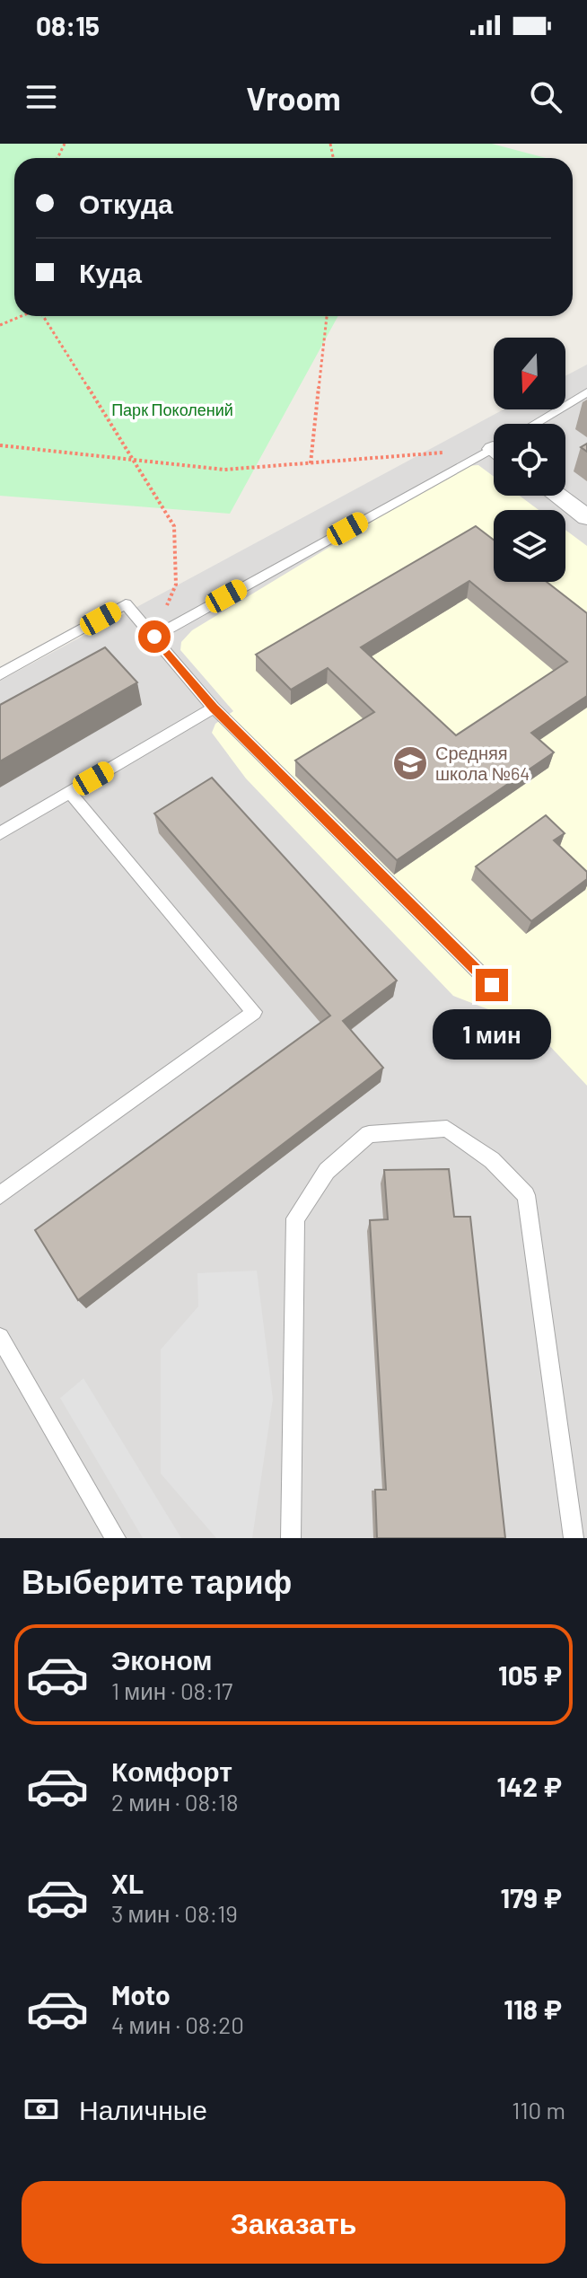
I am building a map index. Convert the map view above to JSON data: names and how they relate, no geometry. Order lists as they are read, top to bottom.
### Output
{
  "parks": ["Парк Поколений"],
  "places": {
    "school or university": ["Средняя школа №64"]
  },
  "north": "bottom",
  "page": {
    "status": "08:15",
    "header": "Vroom",
    "banner": ["Откуда", "Куда"],
    "bubble": "1 мин",
    "heading": "Выберите тариф",
    "list": [
      {
        "name": "Эконом",
        "note": "1 мин · 08:17",
        "value": "105 ₽"
      },
      {
        "name": "Комфорт",
        "note": "2 мин · 08:18",
        "value": "142 ₽"
      },
      {
        "name": "XL",
        "note": "3 мин · 08:19",
        "value": "179 ₽"
      },
      {
        "name": "Moto",
        "note": "4 мин · 08:20",
        "value": "118 ₽"
      }
    ],
    "pay": ["Наличные", "110 m"],
    "buttons": "Заказать"
  }
}
